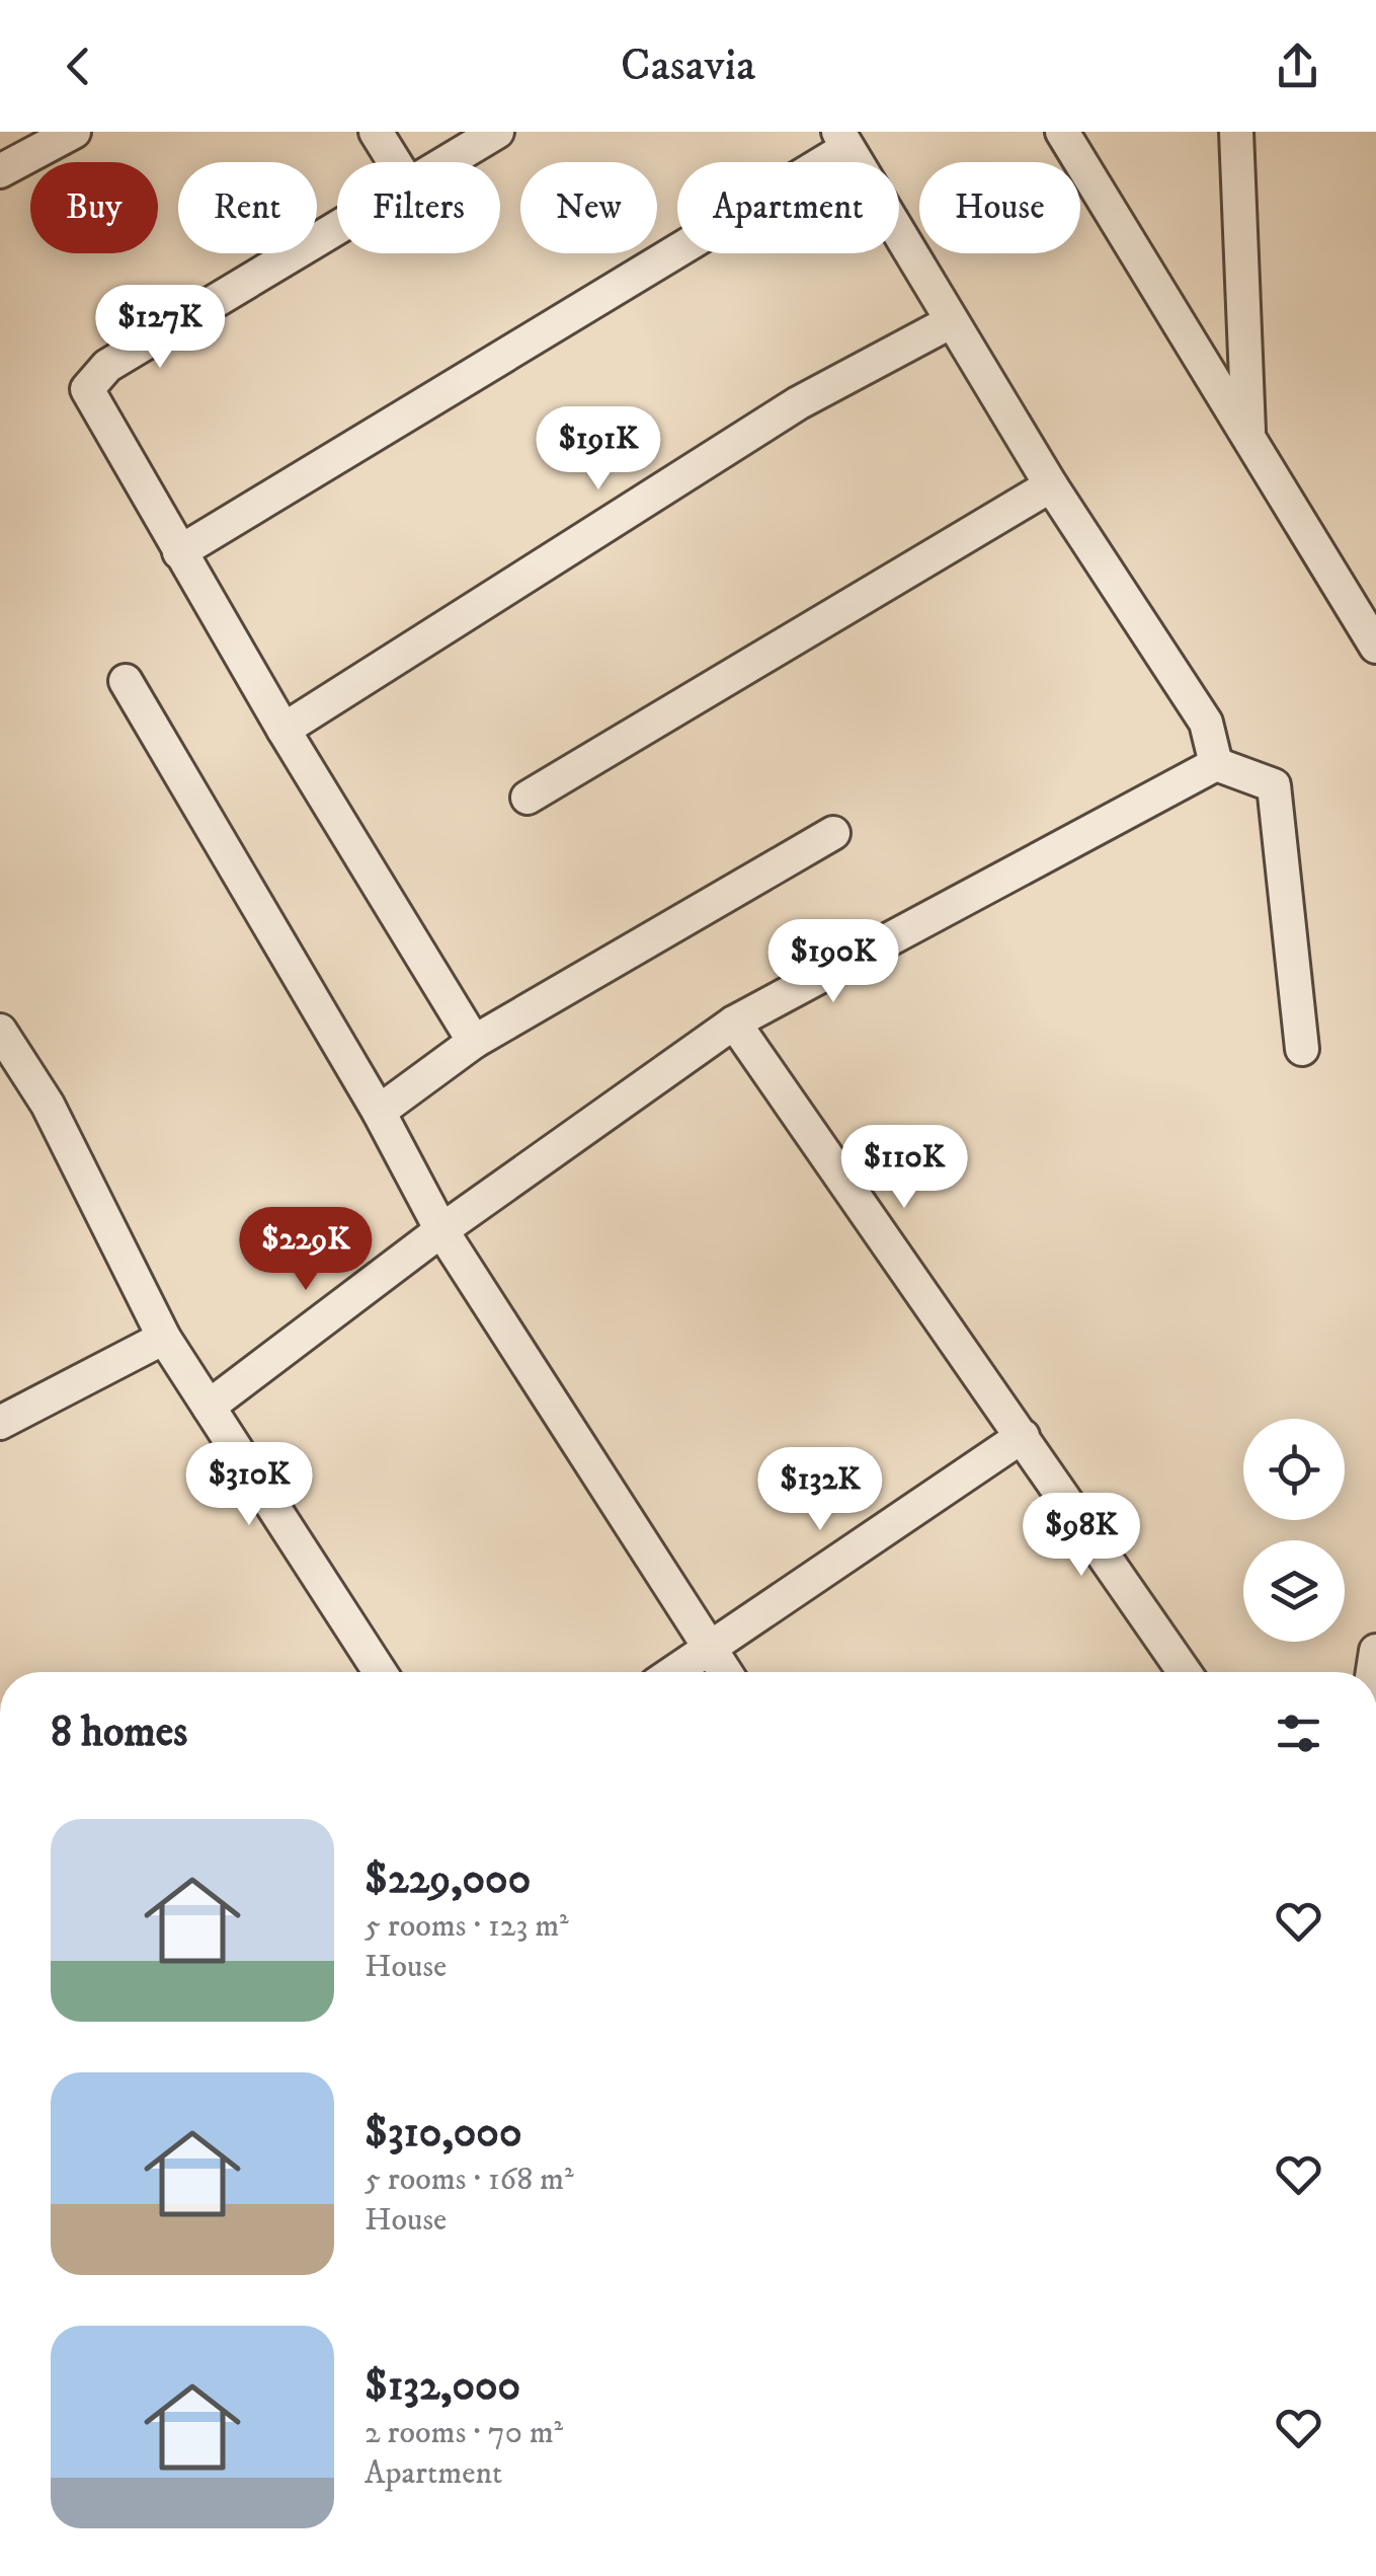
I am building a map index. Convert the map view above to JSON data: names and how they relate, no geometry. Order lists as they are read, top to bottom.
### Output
{
  "page": {
    "header": "Casavia",
    "chip": [
      "Buy",
      "Rent",
      "Filters",
      "New",
      "Apartment",
      "House"
    ],
    "price": [
      "$127K",
      "$191K",
      "$190K",
      "$110K",
      "$229K",
      "$310K",
      "$132K",
      "$98K"
    ],
    "heading": "8 homes",
    "list": [
      {
        "name": "$229,000",
        "note": "5 rooms · 123 m² · House"
      },
      {
        "name": "$310,000",
        "note": "5 rooms · 168 m² · House"
      },
      {
        "name": "$132,000",
        "note": "2 rooms · 70 m² · Apartment"
      }
    ]
  }
}
